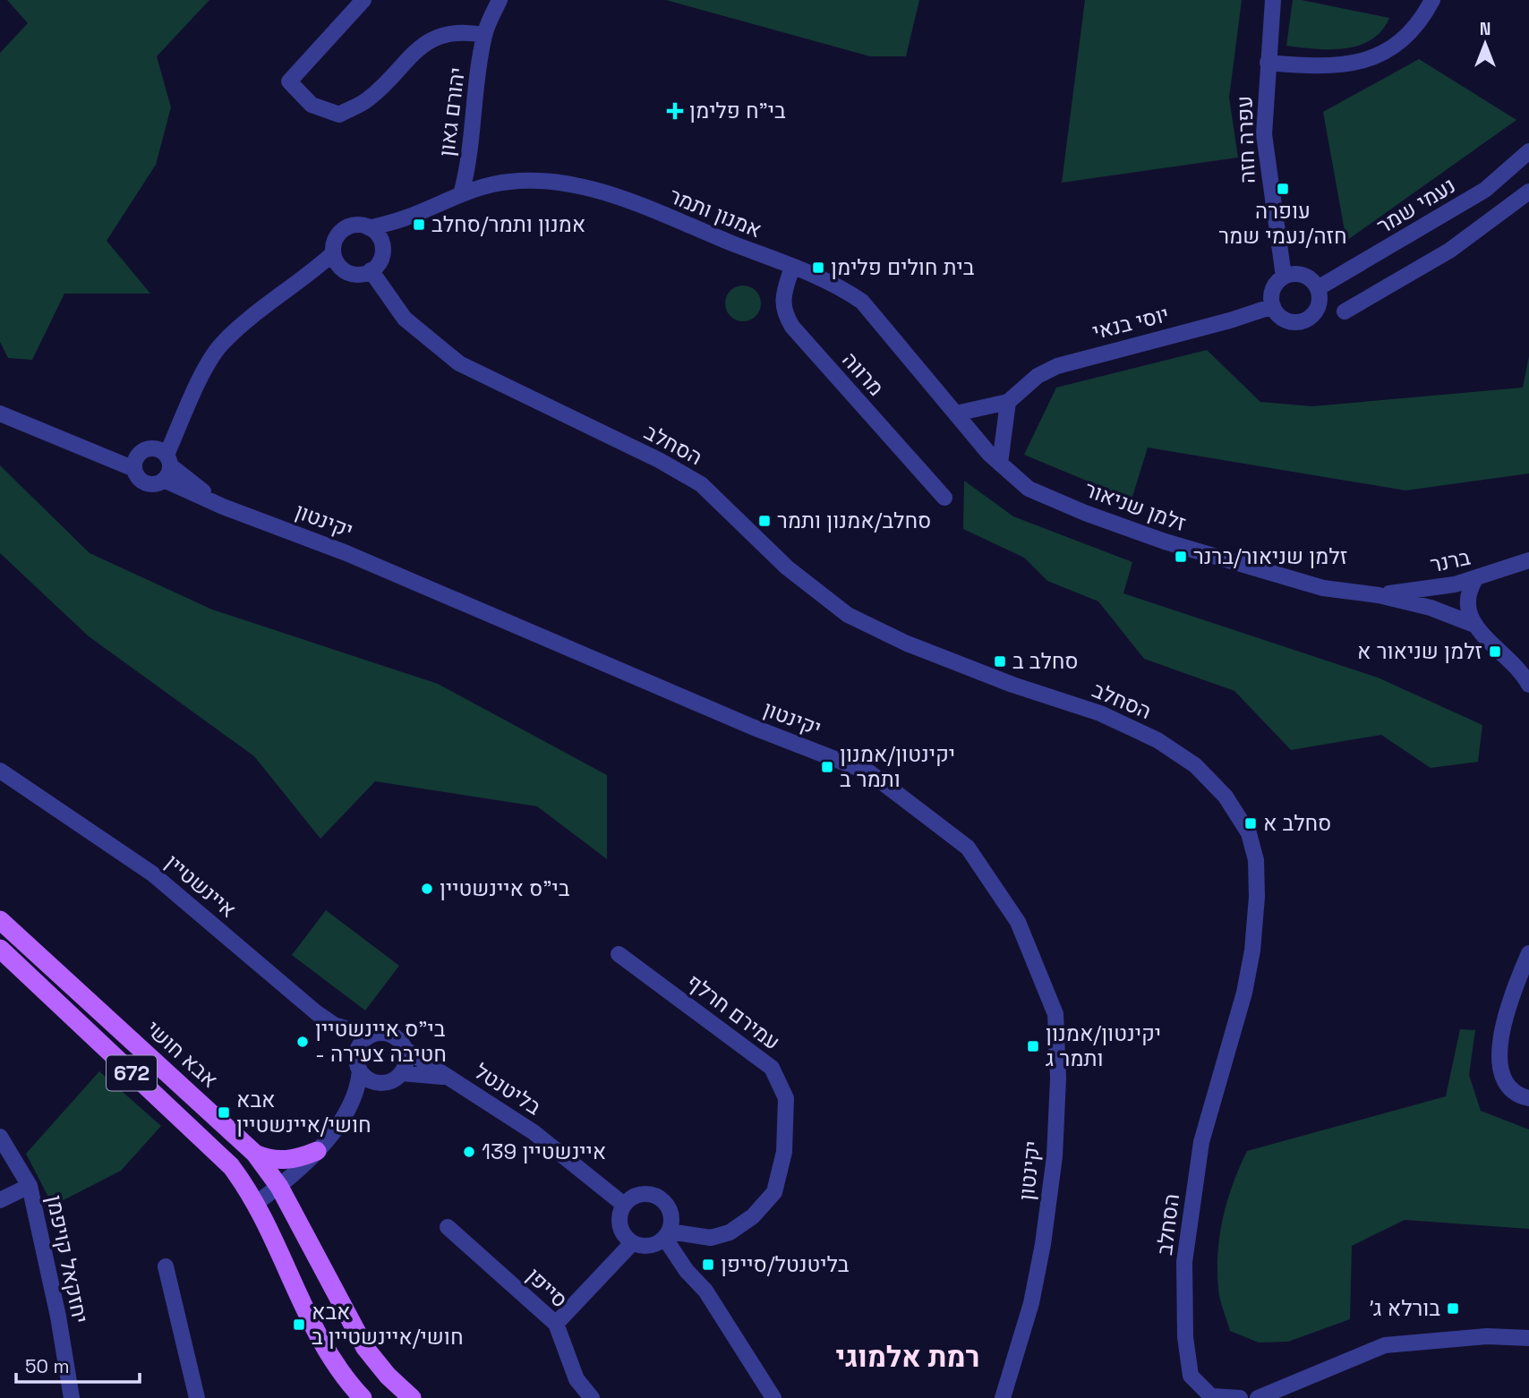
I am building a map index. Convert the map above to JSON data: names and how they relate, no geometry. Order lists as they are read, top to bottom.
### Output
{
  "streets": {
    "main road": ["אבא חושי", "672"],
    "street": [
      "יהורם גאון",
      "עפרה חזה",
      "נעמי שמר",
      "אמנון ותמר",
      "יוסי בנאי",
      "מרווה",
      "הסחלב",
      "זלמן שניאור",
      "יקינטון",
      "ברנר",
      "איינשטיין",
      "עמירם חרלף",
      "בליטנטל",
      "יחזקאל קויפמן",
      "סייפן"
    ]
  },
  "crossings": [
    ["יהורם גאון", "אמנון ותמר"],
    ["עפרה חזה", "נעמי שמר"],
    ["עפרה חזה", "יוסי בנאי"],
    ["נעמי שמר", "יוסי בנאי"],
    ["אמנון ותמר", "יוסי בנאי"],
    ["אמנון ותמר", "מרווה"],
    ["אמנון ותמר", "הסחלב"],
    ["אמנון ותמר", "זלמן שניאור"],
    ["יוסי בנאי", "זלמן שניאור"],
    ["זלמן שניאור", "ברנר"],
    ["איינשטיין", "בליטנטל"],
    ["עמירם חרלף", "בליטנטל"]
  ],
  "districts": ["רמת אלמוגי"],
  "places": {
    "health": ["בי\"ח פלימן"],
    "transit": [
      "עופרה חזה/נעמי שמר",
      "אמנון ותמר/סחלב",
      "בית חולים פלימן",
      "סחלב/אמנון ותמר",
      "זלמן שניאור/ברנר",
      "זלמן שניאור א",
      "סחלב ב",
      "יקינטון/אמנון ותמר ב",
      "סחלב א",
      "יקינטון/אמנון ותמר ג",
      "אבא חושי/איינשטיין",
      "בליטנטל/סייפן",
      "בורלא ג׳",
      "אבא חושי/איינשטיין ב"
    ],
    "other": ["בי\"ס איינשטיין", "בי\"ס איינשטיין - חטיבה צעירה", "איינשטיין 139"]
  },
  "scale_bar": "50 m",
  "north": "top"
}
